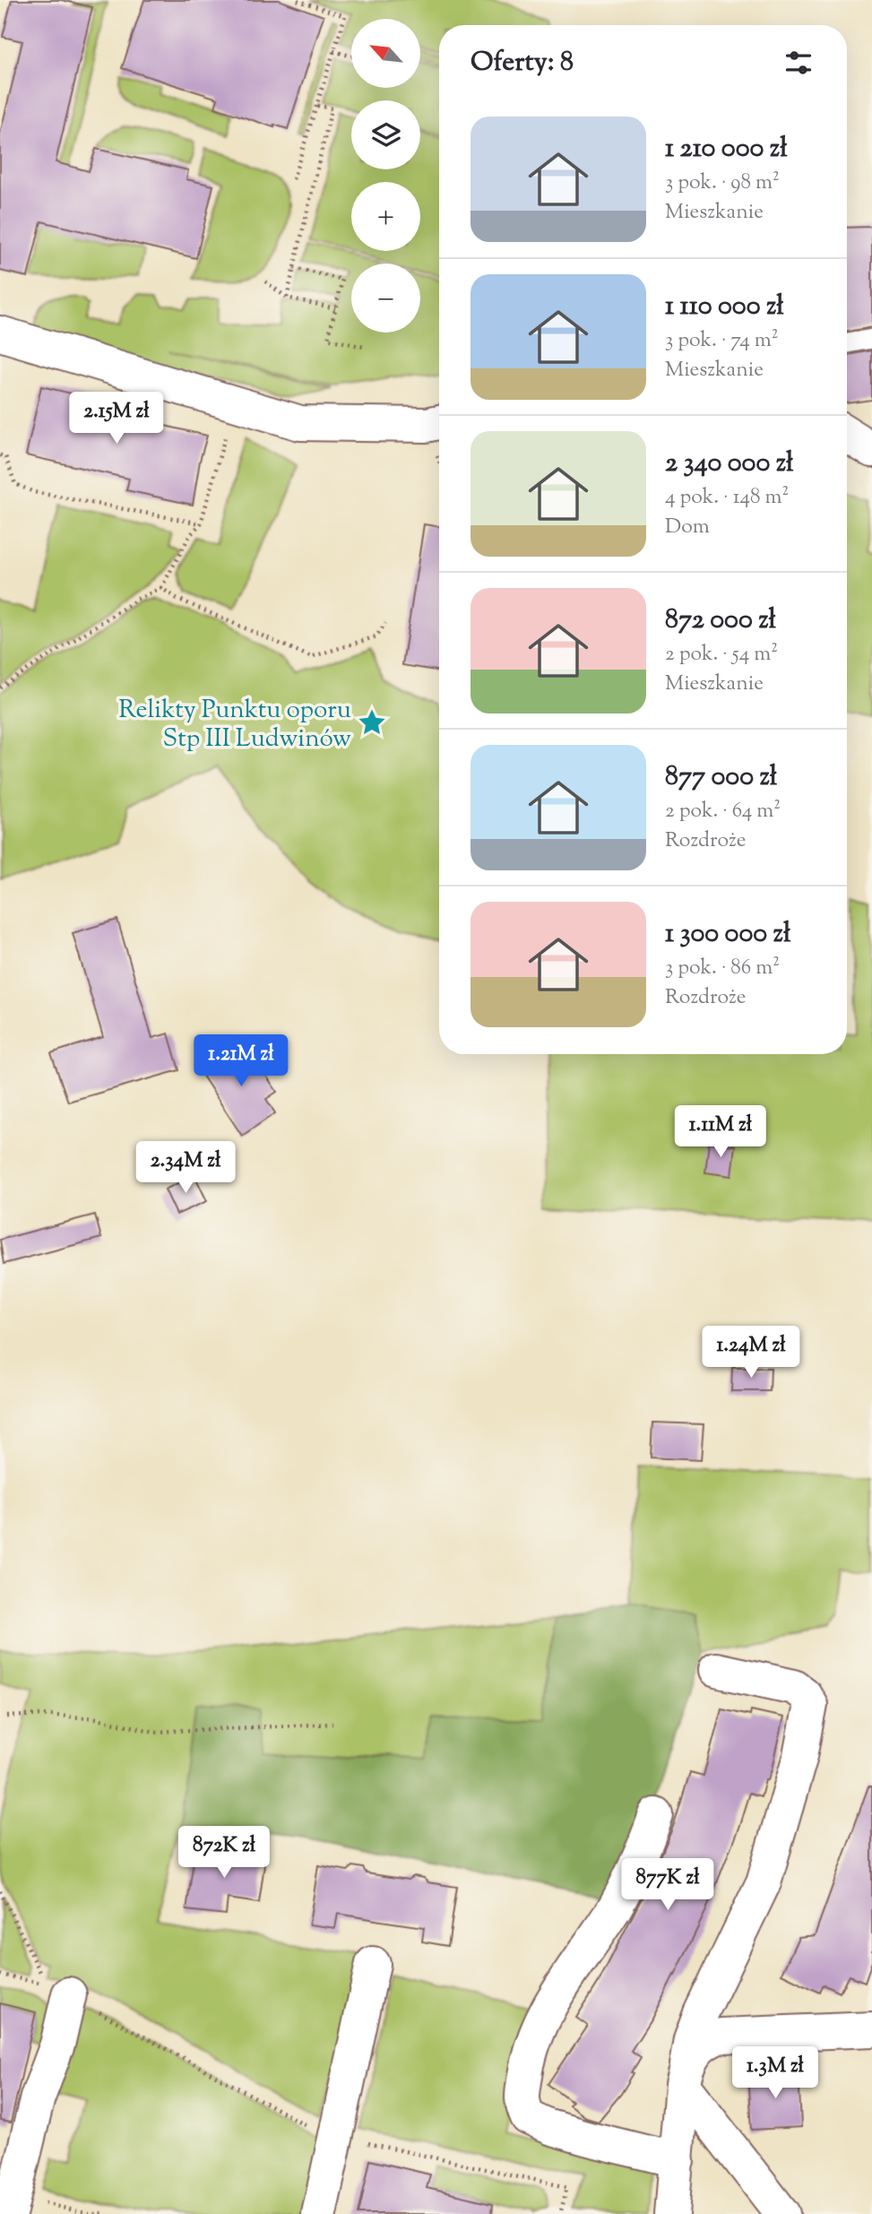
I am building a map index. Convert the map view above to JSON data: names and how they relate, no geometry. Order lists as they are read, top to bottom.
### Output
{
  "places": {
    "place": ["Relikty Punktu oporu Stp III Ludwinów"]
  },
  "north": "top left",
  "page": {
    "map_buttons": ["+", "−"],
    "heading": "Oferty: 8",
    "list": [
      {
        "name": "1 210 000 zł",
        "note": "3 pok. · 98 m² · Mieszkanie"
      },
      {
        "name": "1 110 000 zł",
        "note": "3 pok. · 74 m² · Mieszkanie"
      },
      {
        "name": "2 340 000 zł",
        "note": "4 pok. · 148 m² · Dom"
      },
      {
        "name": "872 000 zł",
        "note": "2 pok. · 54 m² · Mieszkanie"
      },
      {
        "name": "877 000 zł",
        "note": "2 pok. · 64 m² · Rozdroże"
      },
      {
        "name": "1 300 000 zł",
        "note": "3 pok. · 86 m² · Rozdroże"
      }
    ],
    "price": [
      "2.15M zł",
      "1.21M zł",
      "1.11M zł",
      "2.34M zł",
      "1.24M zł",
      "872K zł",
      "877K zł",
      "1.3M zł"
    ]
  }
}
